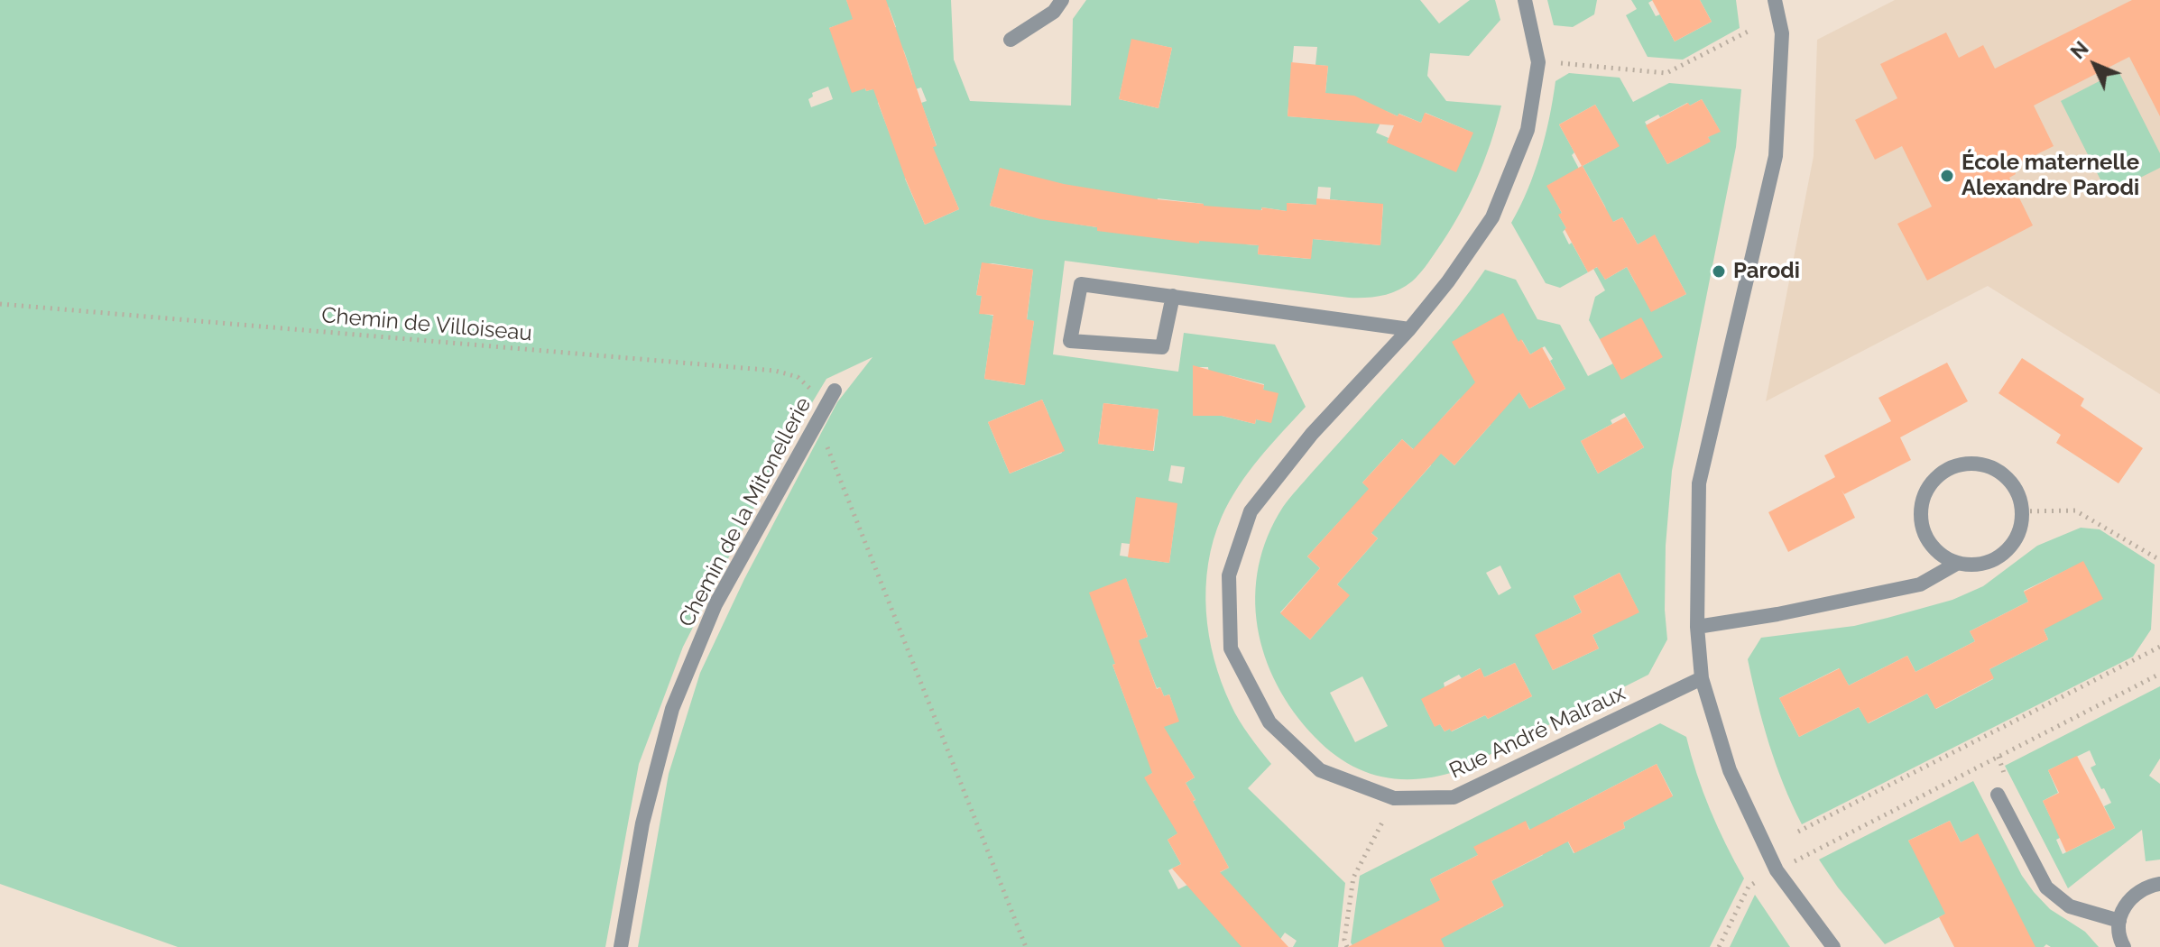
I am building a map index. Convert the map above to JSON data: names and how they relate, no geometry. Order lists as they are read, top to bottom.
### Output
{
  "streets": {
    "street": ["Chemin de la Mitonellerie", "Rue André Malraux"],
    "path": ["Chemin de Villoiseau"]
  },
  "crossings": [
    ["Chemin de Villoiseau", "Chemin de la Mitonellerie"]
  ],
  "places": ["École maternelle Alexandre Parodi", "Parodi"],
  "north": "top left"
}
